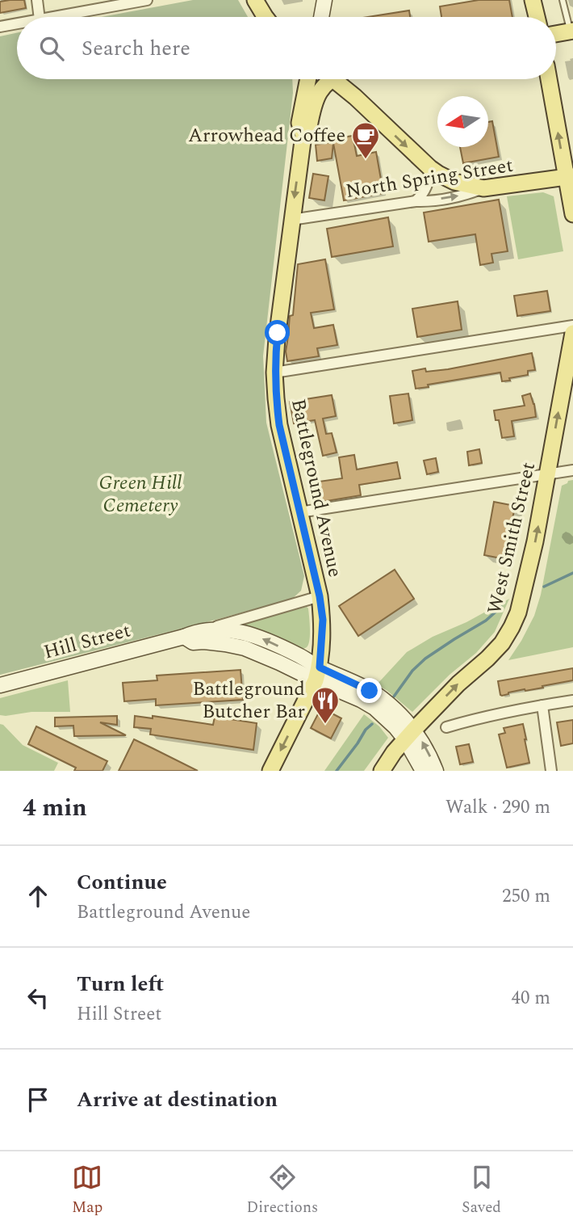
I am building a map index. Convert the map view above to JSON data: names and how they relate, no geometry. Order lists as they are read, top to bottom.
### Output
{
  "streets": {
    "main road": ["North Spring Street", "Battleground Avenue", "West Smith Street"],
    "street": ["Hill Street"]
  },
  "crossings": [
    ["North Spring Street", "Battleground Avenue"],
    ["Battleground Avenue", "Hill Street"],
    ["West Smith Street", "Hill Street"]
  ],
  "one_way": ["West Smith Street"],
  "parks": ["Green Hill Cemetery"],
  "places": {
    "cafe": ["Arrowhead Coffee"],
    "restaurant": ["Battleground Butcher Bar"]
  },
  "north": "left",
  "page": {
    "search": "Search here",
    "heading": ["4 min", "Walk · 290 m"],
    "list": [
      ["Continue", "Battleground Avenue", "250 m"],
      ["Turn left", "Hill Street", "40 m"],
      "Arrive at destination"
    ],
    "nav": ["Map", "Directions", "Saved"]
  }
}
